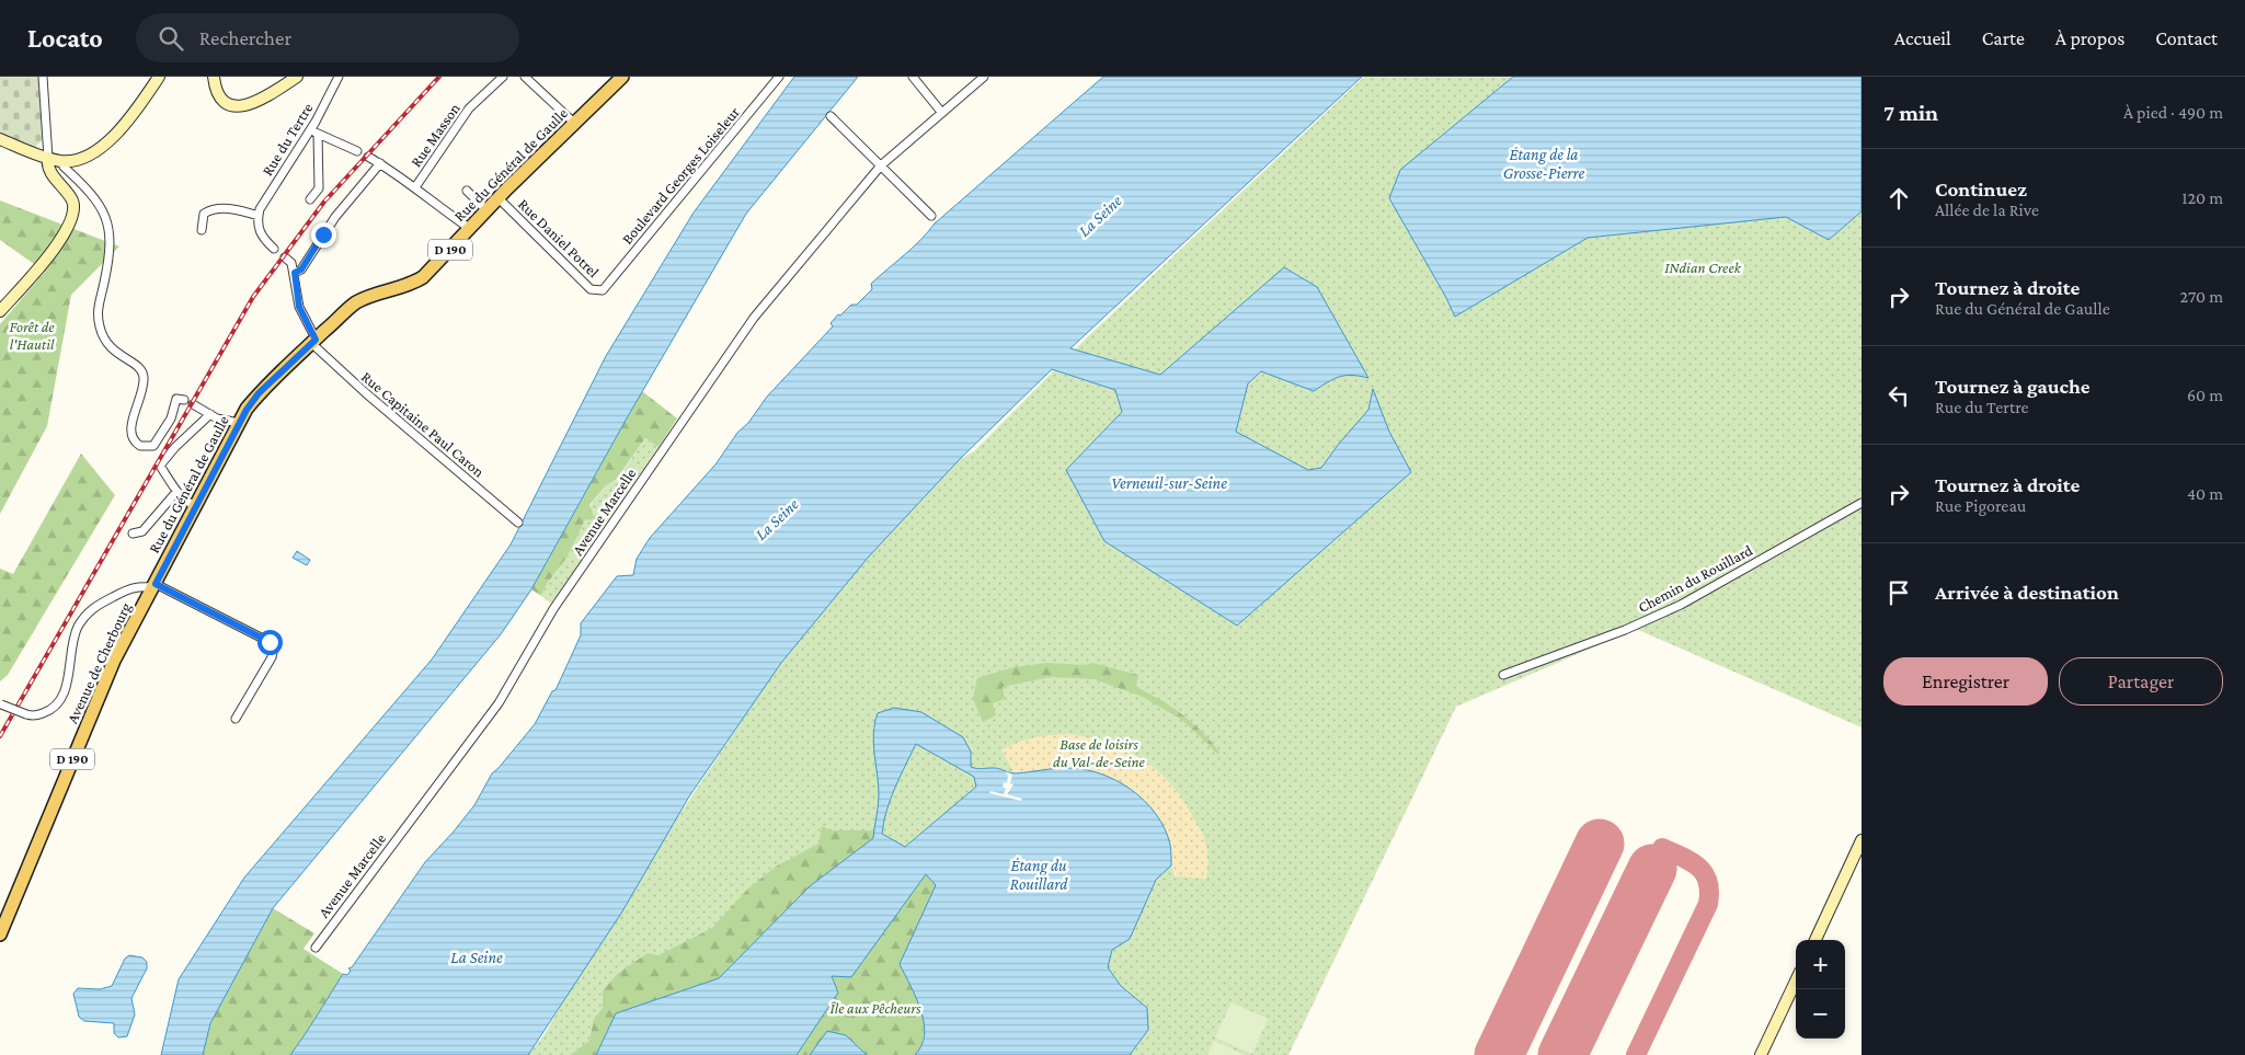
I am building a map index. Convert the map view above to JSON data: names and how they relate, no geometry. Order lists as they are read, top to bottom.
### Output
{
  "streets": {
    "main road": ["Rue du Général de Gaulle", "D 190", "Avenue de Cherbourg"],
    "street": [
      "Rue Masson",
      "Rue du Tertre",
      "Boulevard Georges Loiseleur",
      "Rue Daniel Potrel",
      "Rue Capitaine Paul Caron",
      "Avenue Marcelle",
      "Chemin du Rouillard"
    ]
  },
  "crossings": [
    ["Rue du Général de Gaulle", "Rue Daniel Potrel"],
    ["Rue du Général de Gaulle", "Rue Capitaine Paul Caron"],
    ["Rue du Général de Gaulle", "Avenue de Cherbourg"],
    ["Boulevard Georges Loiseleur", "Rue Daniel Potrel"]
  ],
  "water": [
    "Étang de la Grosse-Pierre",
    "La Seine",
    "Verneuil-sur-Seine",
    "Étang du Rouillard"
  ],
  "parks": [
    "INdian Creek",
    "Forêt de l'Hautil",
    "Base de loisirs du Val-de-Seine",
    "Île aux Pêcheurs"
  ],
  "page": {
    "header": "Locato",
    "search": "Rechercher",
    "nav": [
      "Accueil",
      "Carte",
      "À propos",
      "Contact"
    ],
    "heading": ["7 min", "À pied · 490 m"],
    "list": [
      ["Continuez", "Allée de la Rive", "120 m"],
      ["Tournez à droite", "Rue du Général de Gaulle", "270 m"],
      ["Tournez à gauche", "Rue du Tertre", "60 m"],
      ["Tournez à droite", "Rue Pigoreau", "40 m"],
      "Arrivée à destination"
    ],
    "buttons": ["Enregistrer", "Partager"],
    "map_buttons": ["+", "−"]
  }
}
